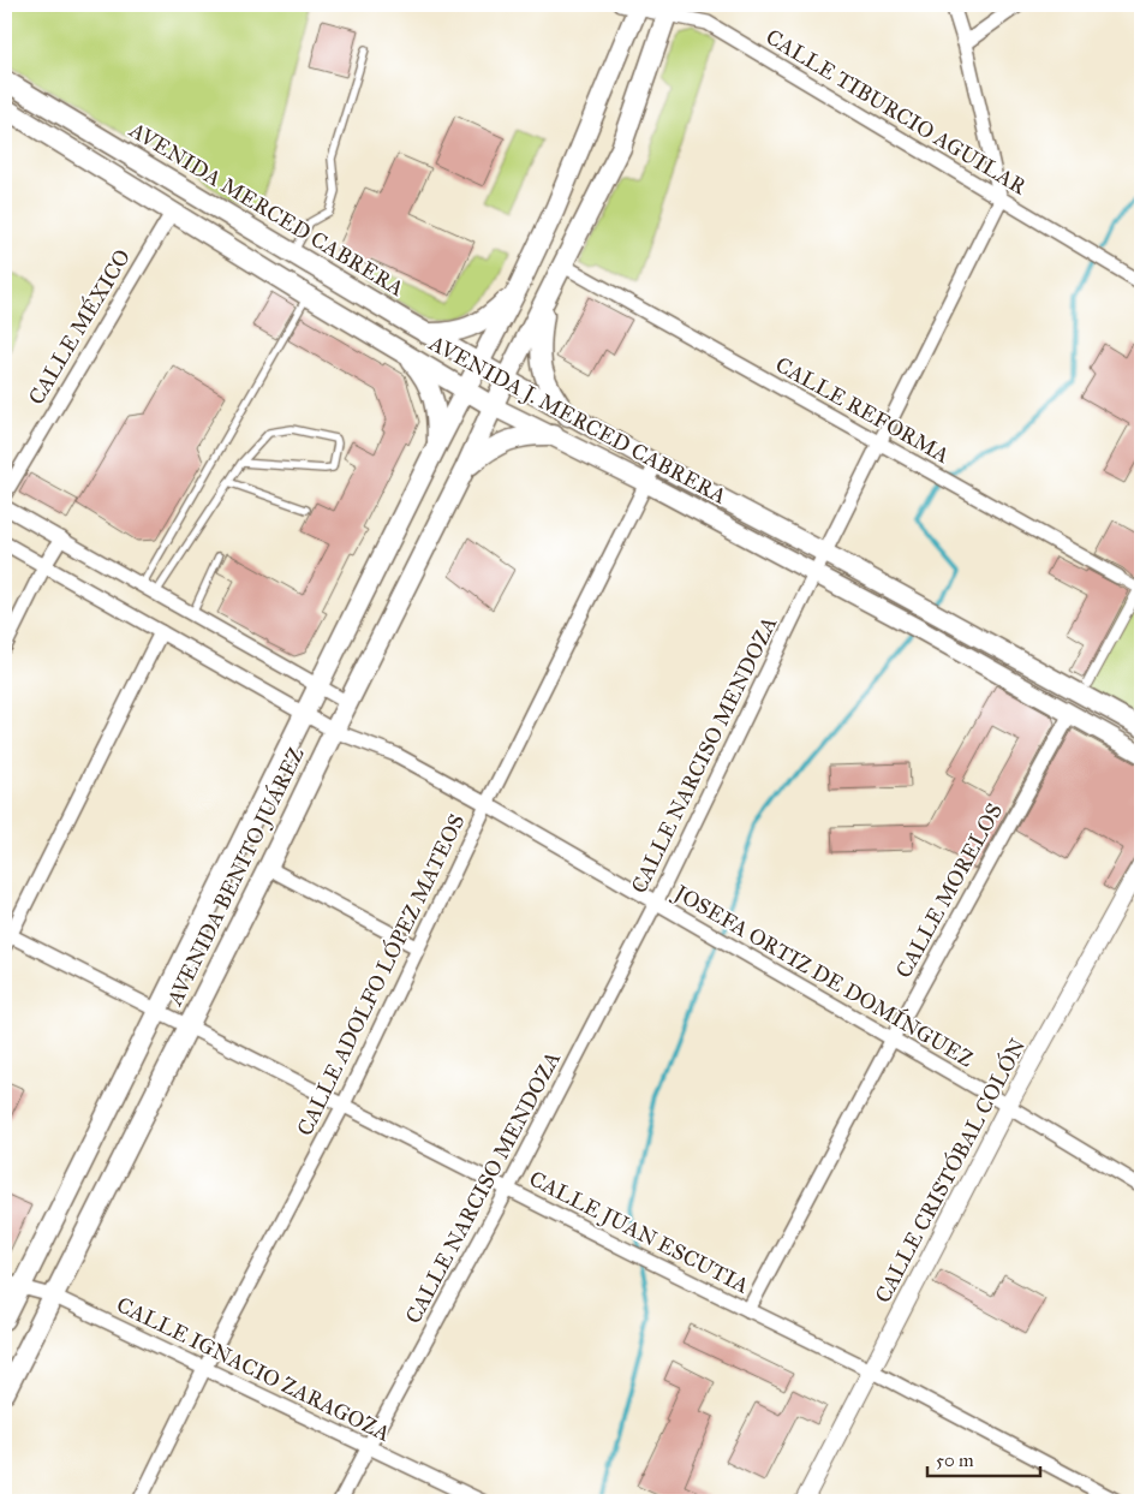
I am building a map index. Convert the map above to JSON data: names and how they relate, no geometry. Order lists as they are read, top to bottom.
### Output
{
  "streets": {
    "main road": ["AVENIDA MERCED CABRERA", "AVENIDA J. MERCED CABRERA", "AVENIDA BENITO JUÁREZ"],
    "street": [
      "CALLE TIBURCIO AGUILAR",
      "CALLE MÉXICO",
      "CALLE REFORMA",
      "CALLE NARCISO MENDOZA",
      "CALLE MORELOS",
      "CALLE ADOLFO LÓPEZ MATEOS",
      "JOSEFA ORTIZ DE DOMÍNGUEZ",
      "CALLE CRISTÓBAL COLÓN",
      "CALLE JUAN ESCUTIA",
      "CALLE IGNACIO ZARAGOZA"
    ]
  },
  "crossings": [
    ["CALLE TIBURCIO AGUILAR", "CALLE NARCISO MENDOZA"],
    ["CALLE TIBURCIO AGUILAR", "AVENIDA BENITO JUÁREZ"],
    ["AVENIDA MERCED CABRERA", "AVENIDA J. MERCED CABRERA"],
    ["AVENIDA MERCED CABRERA", "AVENIDA BENITO JUÁREZ"],
    ["CALLE MÉXICO", "AVENIDA J. MERCED CABRERA"],
    ["CALLE REFORMA", "CALLE NARCISO MENDOZA"],
    ["CALLE REFORMA", "AVENIDA BENITO JUÁREZ"],
    ["AVENIDA J. MERCED CABRERA", "CALLE NARCISO MENDOZA"],
    ["AVENIDA J. MERCED CABRERA", "AVENIDA BENITO JUÁREZ"],
    ["AVENIDA J. MERCED CABRERA", "CALLE MORELOS"],
    ["AVENIDA J. MERCED CABRERA", "CALLE ADOLFO LÓPEZ MATEOS"],
    ["CALLE NARCISO MENDOZA", "JOSEFA ORTIZ DE DOMÍNGUEZ"],
    ["CALLE NARCISO MENDOZA", "CALLE JUAN ESCUTIA"],
    ["CALLE NARCISO MENDOZA", "CALLE IGNACIO ZARAGOZA"],
    ["AVENIDA BENITO JUÁREZ", "JOSEFA ORTIZ DE DOMÍNGUEZ"],
    ["AVENIDA BENITO JUÁREZ", "CALLE JUAN ESCUTIA"],
    ["AVENIDA BENITO JUÁREZ", "CALLE IGNACIO ZARAGOZA"],
    ["CALLE MORELOS", "JOSEFA ORTIZ DE DOMÍNGUEZ"],
    ["CALLE MORELOS", "CALLE JUAN ESCUTIA"],
    ["CALLE ADOLFO LÓPEZ MATEOS", "JOSEFA ORTIZ DE DOMÍNGUEZ"],
    ["CALLE ADOLFO LÓPEZ MATEOS", "CALLE JUAN ESCUTIA"],
    ["CALLE ADOLFO LÓPEZ MATEOS", "CALLE IGNACIO ZARAGOZA"],
    ["JOSEFA ORTIZ DE DOMÍNGUEZ", "CALLE CRISTÓBAL COLÓN"],
    ["CALLE CRISTÓBAL COLÓN", "CALLE JUAN ESCUTIA"]
  ],
  "scale_bar": "50 m"
}
